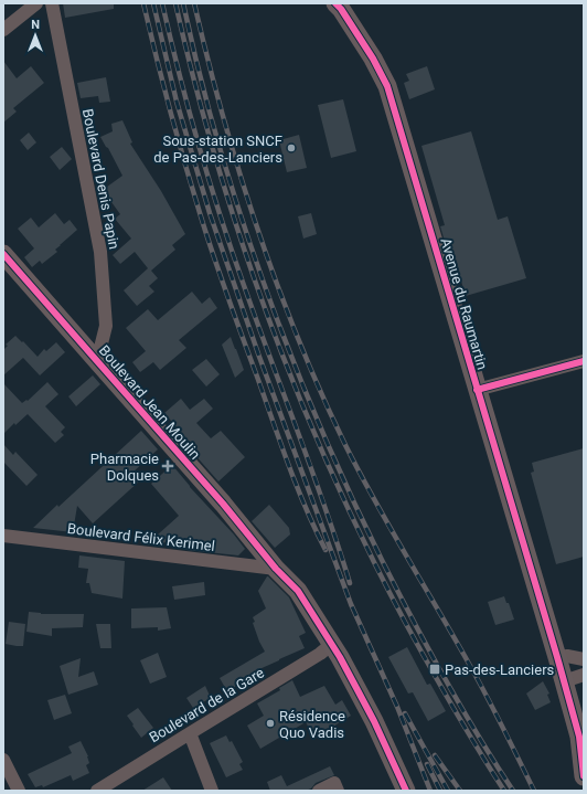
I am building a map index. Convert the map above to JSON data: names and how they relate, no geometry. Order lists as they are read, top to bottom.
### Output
{
  "streets": {
    "street": [
      "Boulevard Denis Papin",
      "Avenue du Raumartin",
      "Boulevard Jean Moulin",
      "Boulevard Félix Kerimel",
      "Boulevard de la Gare"
    ]
  },
  "crossings": [
    ["Boulevard Denis Papin", "Boulevard Jean Moulin"],
    ["Boulevard Jean Moulin", "Boulevard Félix Kerimel"],
    ["Boulevard Jean Moulin", "Boulevard de la Gare"]
  ],
  "places": {
    "other": ["Sous-station SNCF de Pas-des-Lanciers", "Résidence Quo Vadis"],
    "health": ["Pharmacie Dolques"],
    "transit": ["Pas-des-Lanciers"]
  },
  "north": "top"
}
